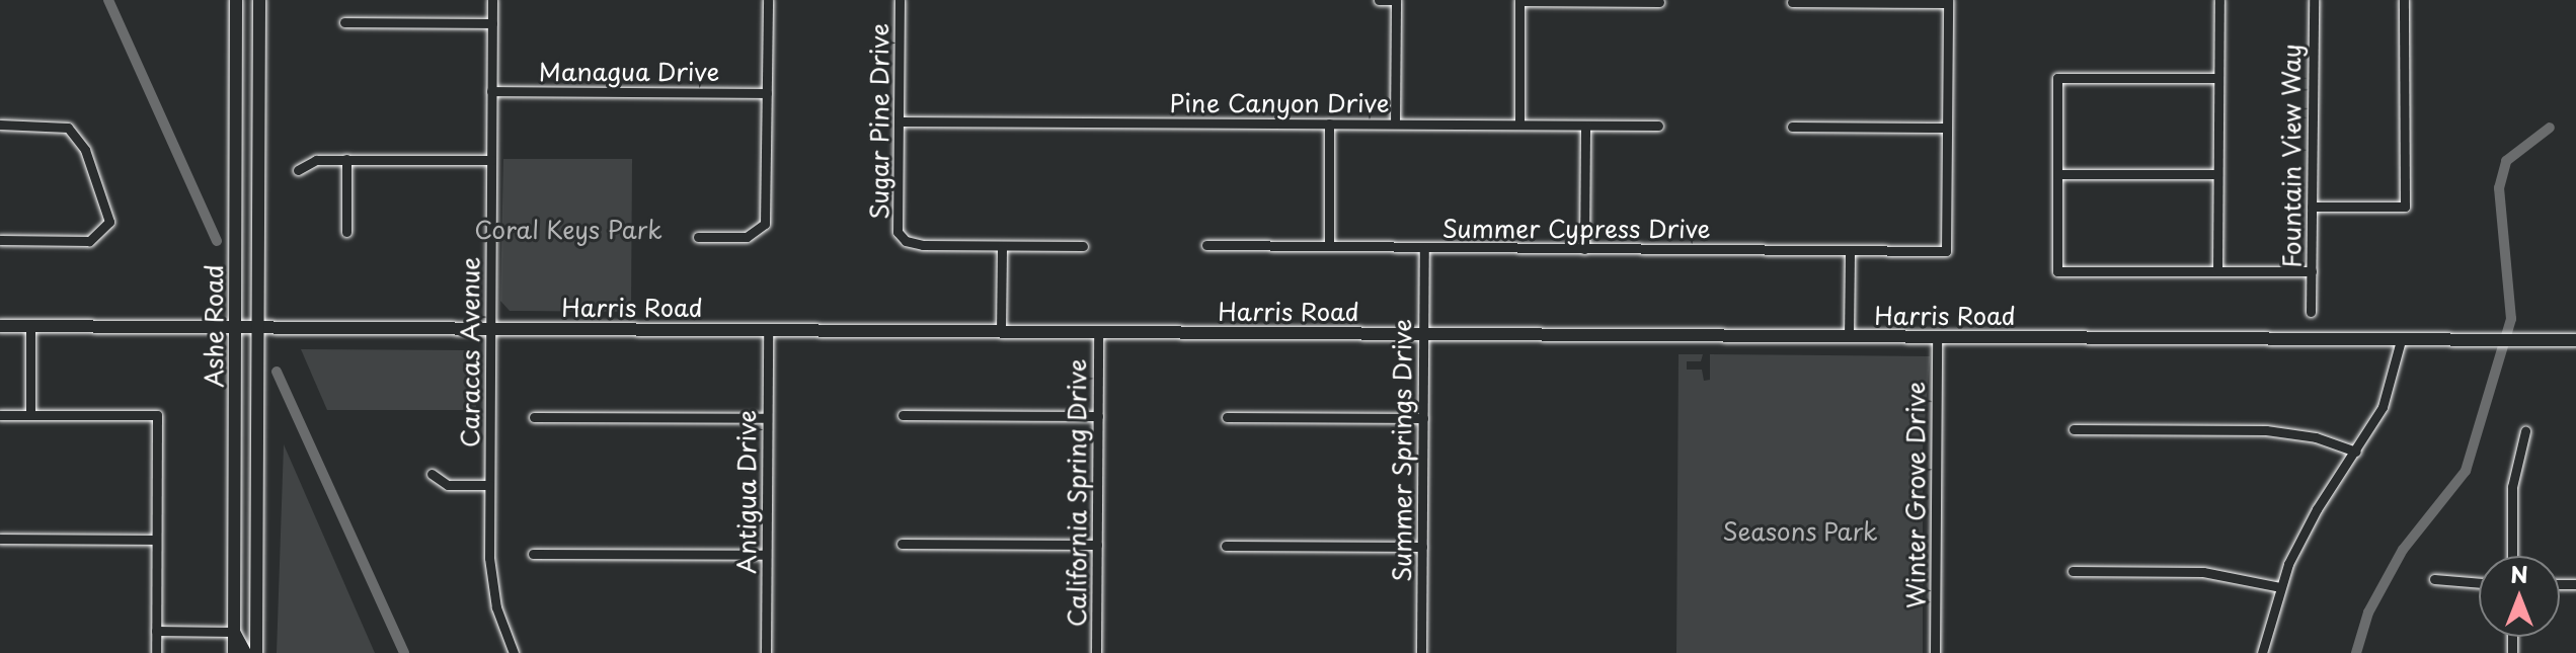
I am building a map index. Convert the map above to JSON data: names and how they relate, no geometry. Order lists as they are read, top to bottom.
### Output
{
  "streets": {
    "street": [
      "Managua Drive",
      "Pine Canyon Drive",
      "Sugar Pine Drive",
      "Fountain View Way",
      "Summer Cypress Drive",
      "Harris Road",
      "Ashe Road",
      "Caracas Avenue",
      "Summer Springs Drive",
      "Antigua Drive",
      "California Spring Drive",
      "Winter Grove Drive"
    ]
  },
  "crossings": [
    ["Managua Drive", "Caracas Avenue"],
    ["Pine Canyon Drive", "Sugar Pine Drive"],
    ["Summer Cypress Drive", "Summer Springs Drive"],
    ["Harris Road", "Ashe Road"],
    ["Harris Road", "Caracas Avenue"],
    ["Harris Road", "Summer Springs Drive"],
    ["Harris Road", "Antigua Drive"],
    ["Harris Road", "California Spring Drive"],
    ["Harris Road", "Winter Grove Drive"]
  ],
  "parks": ["Coral Keys Park", "Seasons Park"],
  "north": "top"
}
